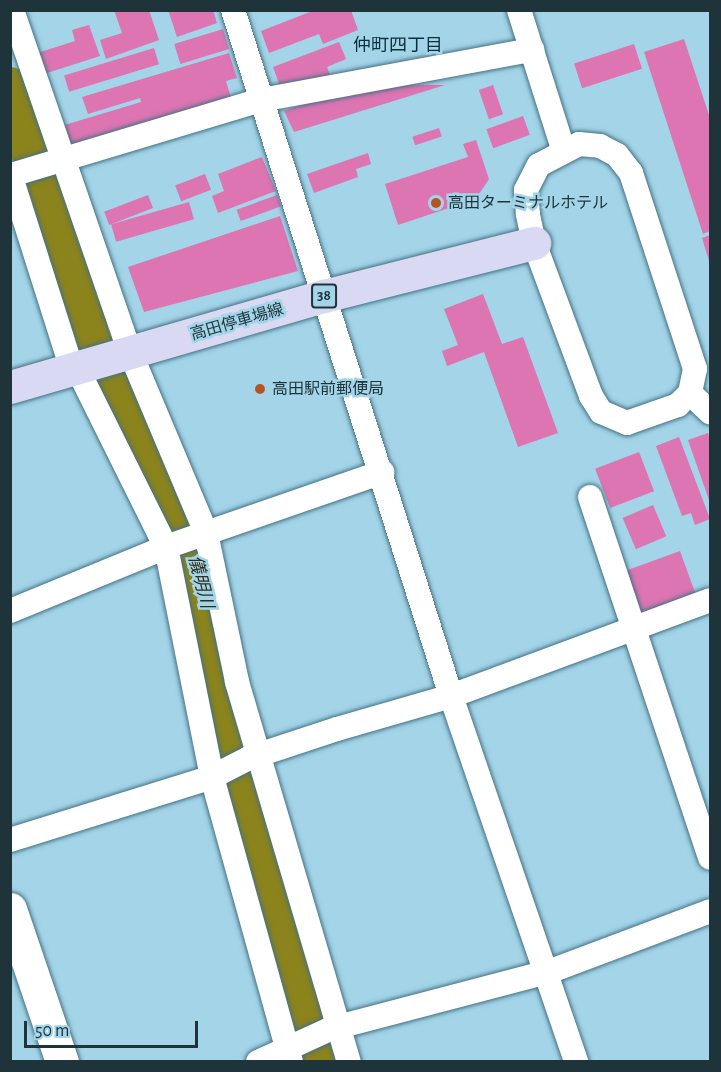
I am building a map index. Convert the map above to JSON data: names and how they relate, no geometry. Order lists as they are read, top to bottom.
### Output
{
  "streets": {
    "main road": ["38", "高田停車場線"]
  },
  "districts": ["仲町四丁目"],
  "water": ["儀明川"],
  "places": ["高田ターミナルホテル", "高田駅前郵便局"],
  "scale_bar": "50 m"
}
